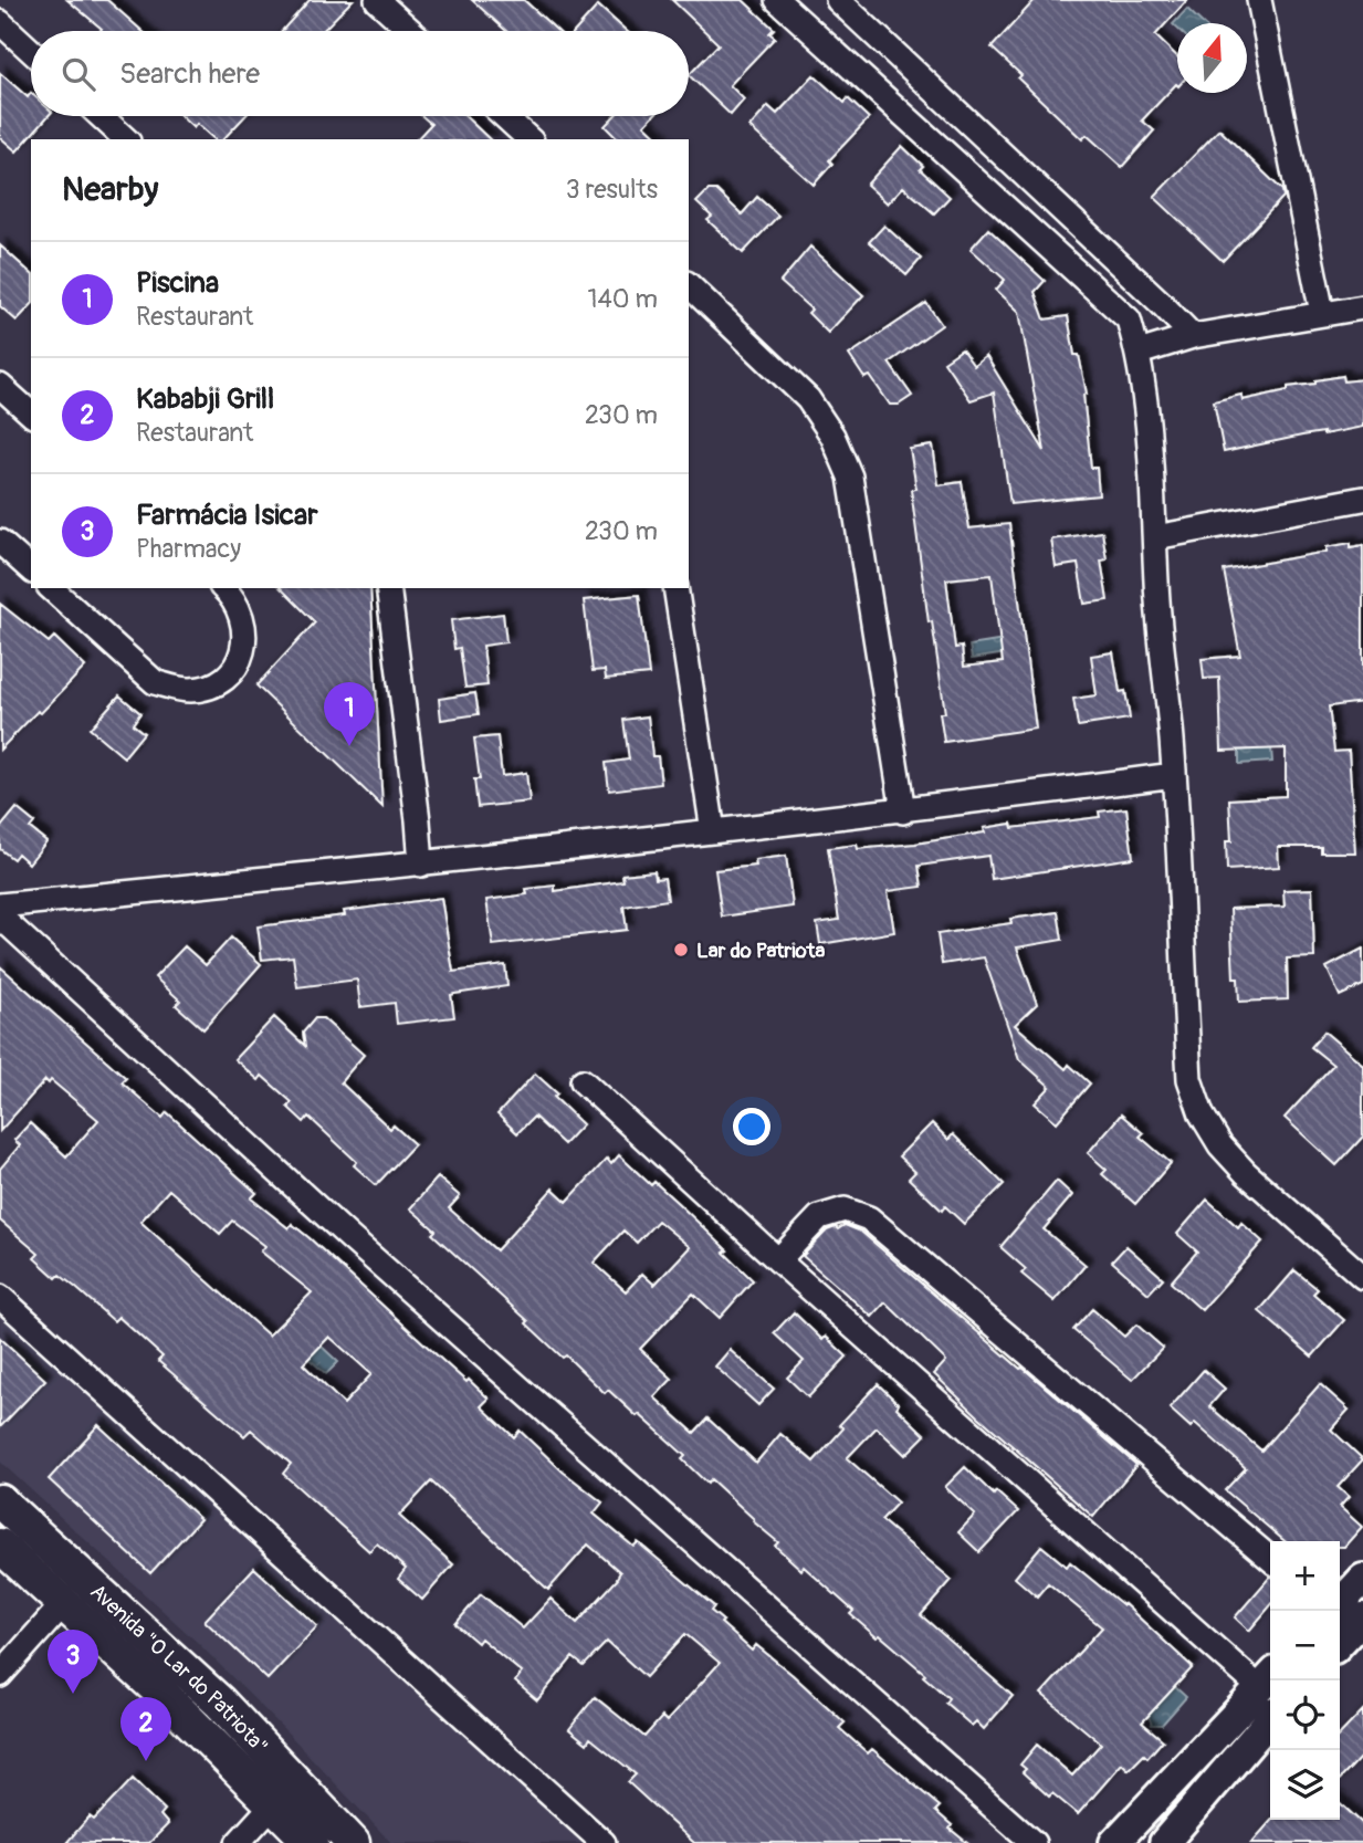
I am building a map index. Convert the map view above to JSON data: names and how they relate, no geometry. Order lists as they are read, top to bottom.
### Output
{
  "streets": {
    "main road": ["Avenida \"O Lar do Patriota\""]
  },
  "places": ["Lar do Patriota"],
  "north": "top",
  "page": {
    "search": "Search here",
    "heading": ["Nearby", "3 results"],
    "list": [
      {
        "mark": "1",
        "name": "Piscina",
        "note": "Restaurant",
        "value": "140 m"
      },
      {
        "mark": "2",
        "name": "Kababji Grill",
        "note": "Restaurant",
        "value": "230 m"
      },
      {
        "mark": "3",
        "name": "Farmácia Isicar",
        "note": "Pharmacy",
        "value": "230 m"
      }
    ],
    "pins": ["1", "3", "2"],
    "map_buttons": ["+", "−"]
  }
}
